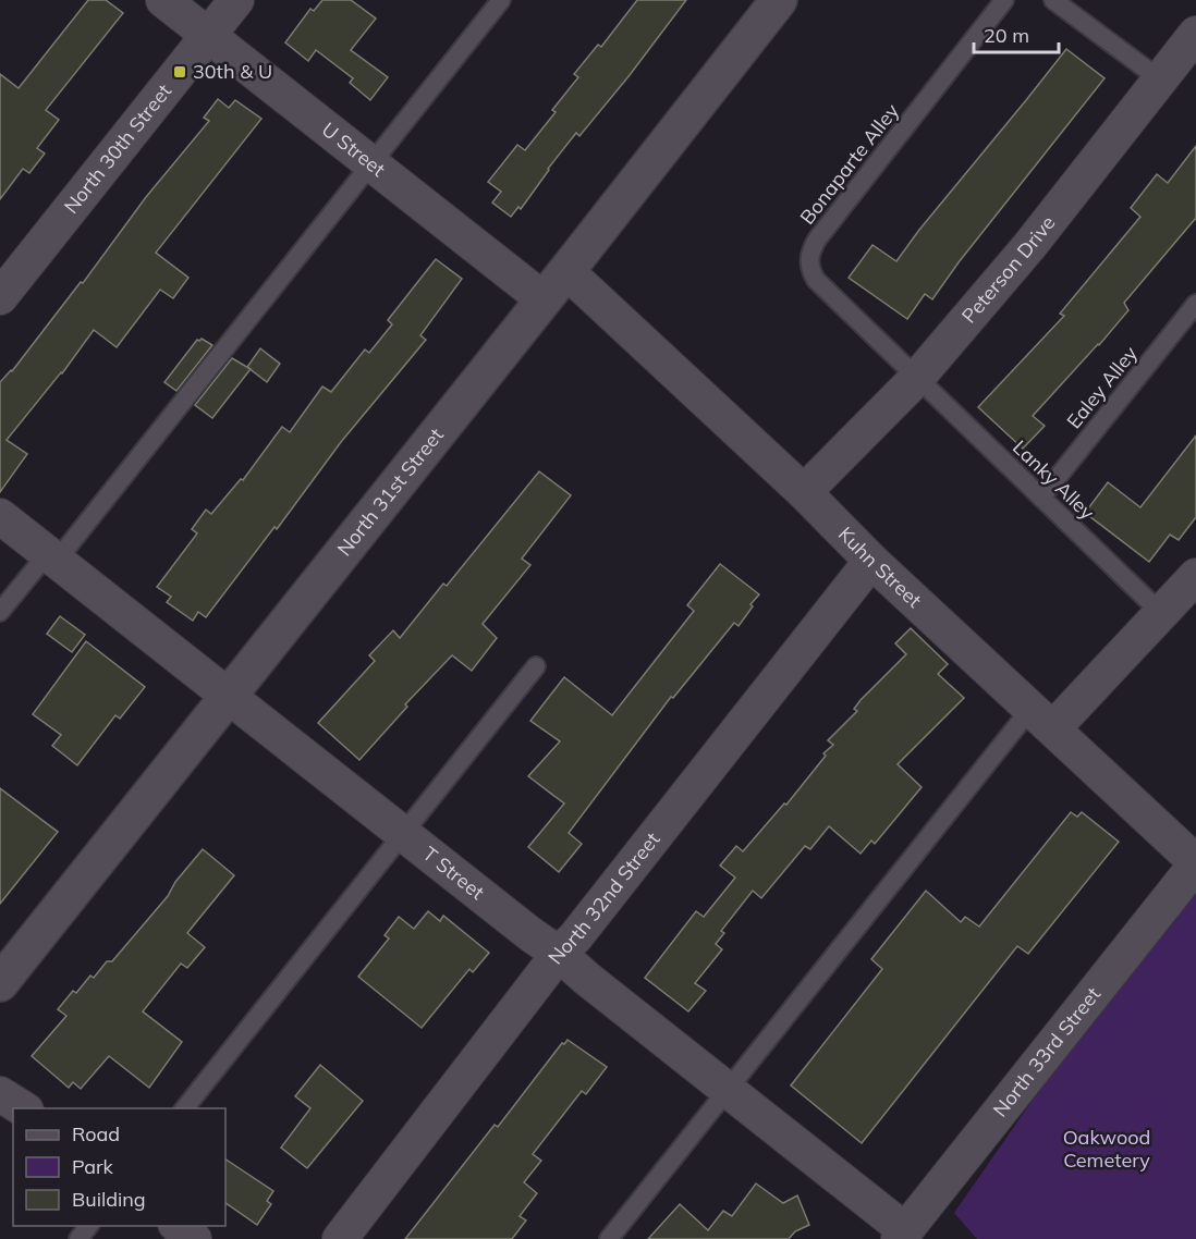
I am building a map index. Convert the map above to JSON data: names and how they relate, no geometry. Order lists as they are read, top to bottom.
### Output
{
  "streets": {
    "street": [
      "North 30th Street",
      "U Street",
      "Peterson Drive",
      "North 31st Street",
      "Kuhn Street",
      "T Street",
      "North 32nd Street",
      "North 33rd Street"
    ],
    "lane": ["Bonaparte Alley", "Ealey Alley", "Lanky Alley"]
  },
  "crossings": [
    ["North 30th Street", "U Street"],
    ["U Street", "North 31st Street"],
    ["Bonaparte Alley", "Peterson Drive"],
    ["Bonaparte Alley", "Lanky Alley"],
    ["Peterson Drive", "Lanky Alley"],
    ["Peterson Drive", "Kuhn Street"],
    ["Ealey Alley", "Lanky Alley"],
    ["North 31st Street", "Kuhn Street"],
    ["North 31st Street", "T Street"],
    ["Kuhn Street", "North 32nd Street"],
    ["Kuhn Street", "North 33rd Street"],
    ["T Street", "North 32nd Street"],
    ["T Street", "North 33rd Street"]
  ],
  "parks": ["Oakwood Cemetery"],
  "places": {
    "transit": ["30th & U"]
  },
  "legend": ["Road", "Park", "Building"],
  "scale_bar": "20 m"
}
